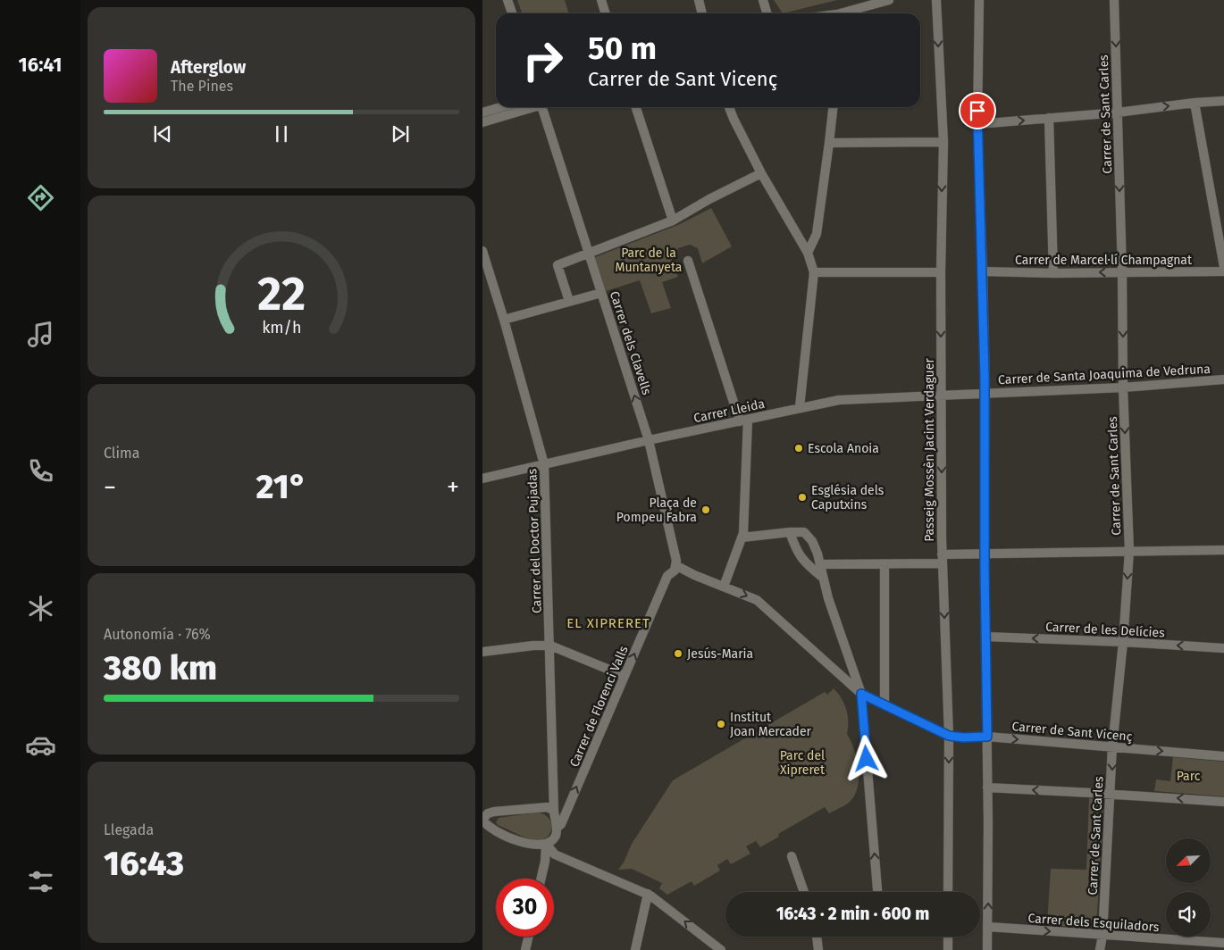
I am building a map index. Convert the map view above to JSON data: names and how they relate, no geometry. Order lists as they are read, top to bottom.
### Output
{
  "streets": {
    "street": [
      "Carrer de Sant Carles",
      "Carrer de Marcel·lí Champagnat",
      "Carrer dels Clavells",
      "Carrer de Santa Joaquima de Vedruna",
      "Carrer Lleida",
      "Passeig Mossèn Jacint Verdaguer",
      "Carrer del Doctor Pujadas",
      "Carrer de les Delícies",
      "Carrer de Florenci Valls",
      "Carrer de Sant Vicenç",
      "Carrer dels Esquiladors"
    ]
  },
  "crossings": [
    ["Carrer de Sant Carles", "Carrer de Marcel·lí Champagnat"],
    ["Carrer de Sant Carles", "Carrer de Santa Joaquima de Vedruna"],
    ["Carrer de Sant Carles", "Carrer de les Delícies"],
    ["Carrer de Sant Carles", "Carrer de Sant Vicenç"],
    ["Carrer de Sant Carles", "Carrer dels Esquiladors"],
    ["Carrer dels Clavells", "Carrer Lleida"],
    ["Carrer de Santa Joaquima de Vedruna", "Carrer Lleida"],
    ["Carrer Lleida", "Passeig Mossèn Jacint Verdaguer"],
    ["Carrer Lleida", "Carrer del Doctor Pujadas"],
    ["Passeig Mossèn Jacint Verdaguer", "Carrer de Sant Vicenç"],
    ["Carrer del Doctor Pujadas", "Carrer de Florenci Valls"],
    ["Carrer de Florenci Valls", "Carrer de Sant Vicenç"]
  ],
  "one_way": [
    "Carrer de Sant Carles",
    "Carrer dels Clavells",
    "Carrer de les Delícies",
    "Carrer de Florenci Valls",
    "Carrer dels Esquiladors"
  ],
  "districts": ["EL XIPRERET"],
  "parks": ["Parc de la Muntanyeta", "Parc del Xipreret", "Parc"],
  "places": [
    "Escola Anoia",
    "Església dels Caputxins",
    "Plaça de Pompeu Fabra",
    "Jesús-Maria",
    "Institut Joan Mercader"
  ],
  "north": "bottom left",
  "page": {
    "tabs": "16:41",
    "turn": ["50 m", "Carrer de Sant Vicenç"],
    "song": ["Afterglow", "The Pines"],
    "tile": [
      "Clima",
      ["Autonomía · 76%", "380 km"],
      ["Llegada", "16:43"]
    ],
    "heat": ["−", "21°", "+"],
    "limit": "30",
    "trip": "16:43 · 2 min · 600 m",
    "gauge": ["22", "km/h"]
  }
}
